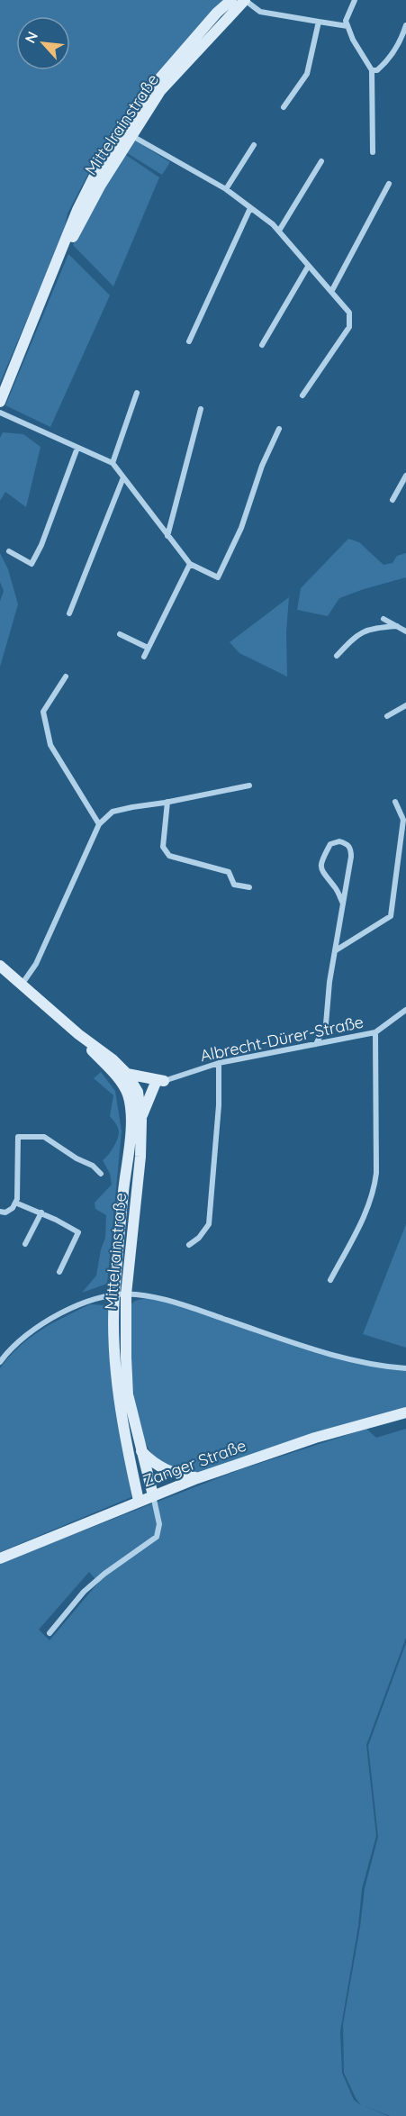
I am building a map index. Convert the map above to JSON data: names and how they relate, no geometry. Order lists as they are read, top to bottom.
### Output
{
  "streets": {
    "street": ["Mittelrainstraße", "Albrecht-Dürer-Straße", "Zanger Straße"]
  },
  "crossings": [
    ["Mittelrainstraße", "Albrecht-Dürer-Straße"],
    ["Mittelrainstraße", "Zanger Straße"]
  ],
  "north": "top left"
}
